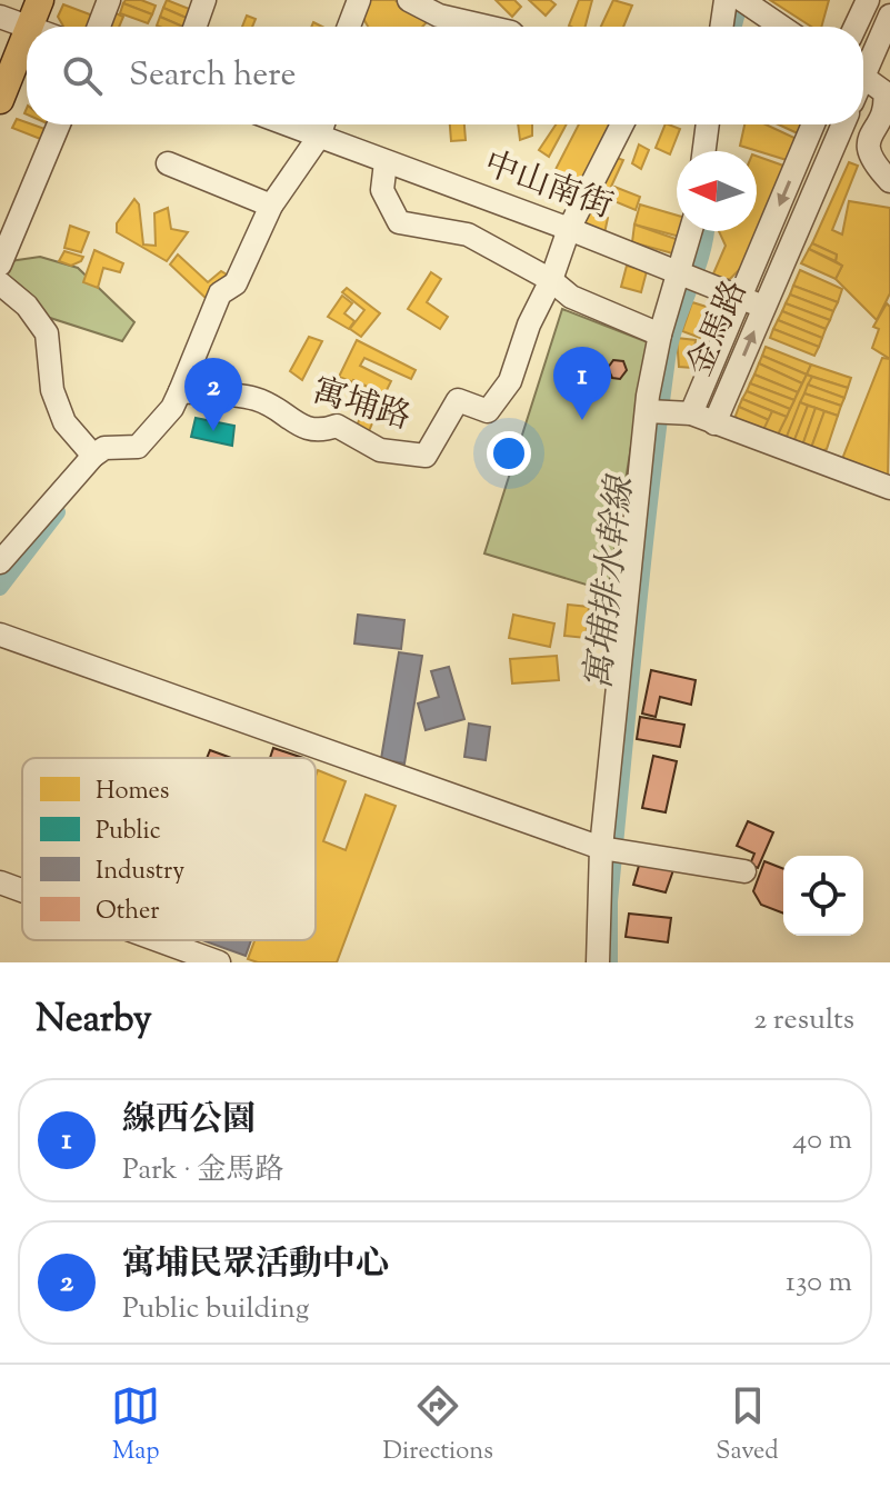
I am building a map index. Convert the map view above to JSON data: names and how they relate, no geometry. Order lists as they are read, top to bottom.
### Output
{
  "streets": {
    "street": ["中山南街", "金馬路", "寓埔路"]
  },
  "crossings": [
    ["中山南街", "金馬路"],
    ["中山南街", "寓埔路"]
  ],
  "water": ["寓埔排水幹線"],
  "legend": [
    "Homes",
    "Public",
    "Industry",
    "Other"
  ],
  "north": "left",
  "page": {
    "search": "Search here",
    "pins": ["1", "2"],
    "heading": ["Nearby", "2 results"],
    "list": [
      {
        "mark": "1",
        "name": "線西公園",
        "note": "Park · 金馬路",
        "value": "40 m"
      },
      {
        "mark": "2",
        "name": "寓埔民眾活動中心",
        "note": "Public building",
        "value": "130 m"
      }
    ],
    "nav": ["Map", "Directions", "Saved"]
  }
}
